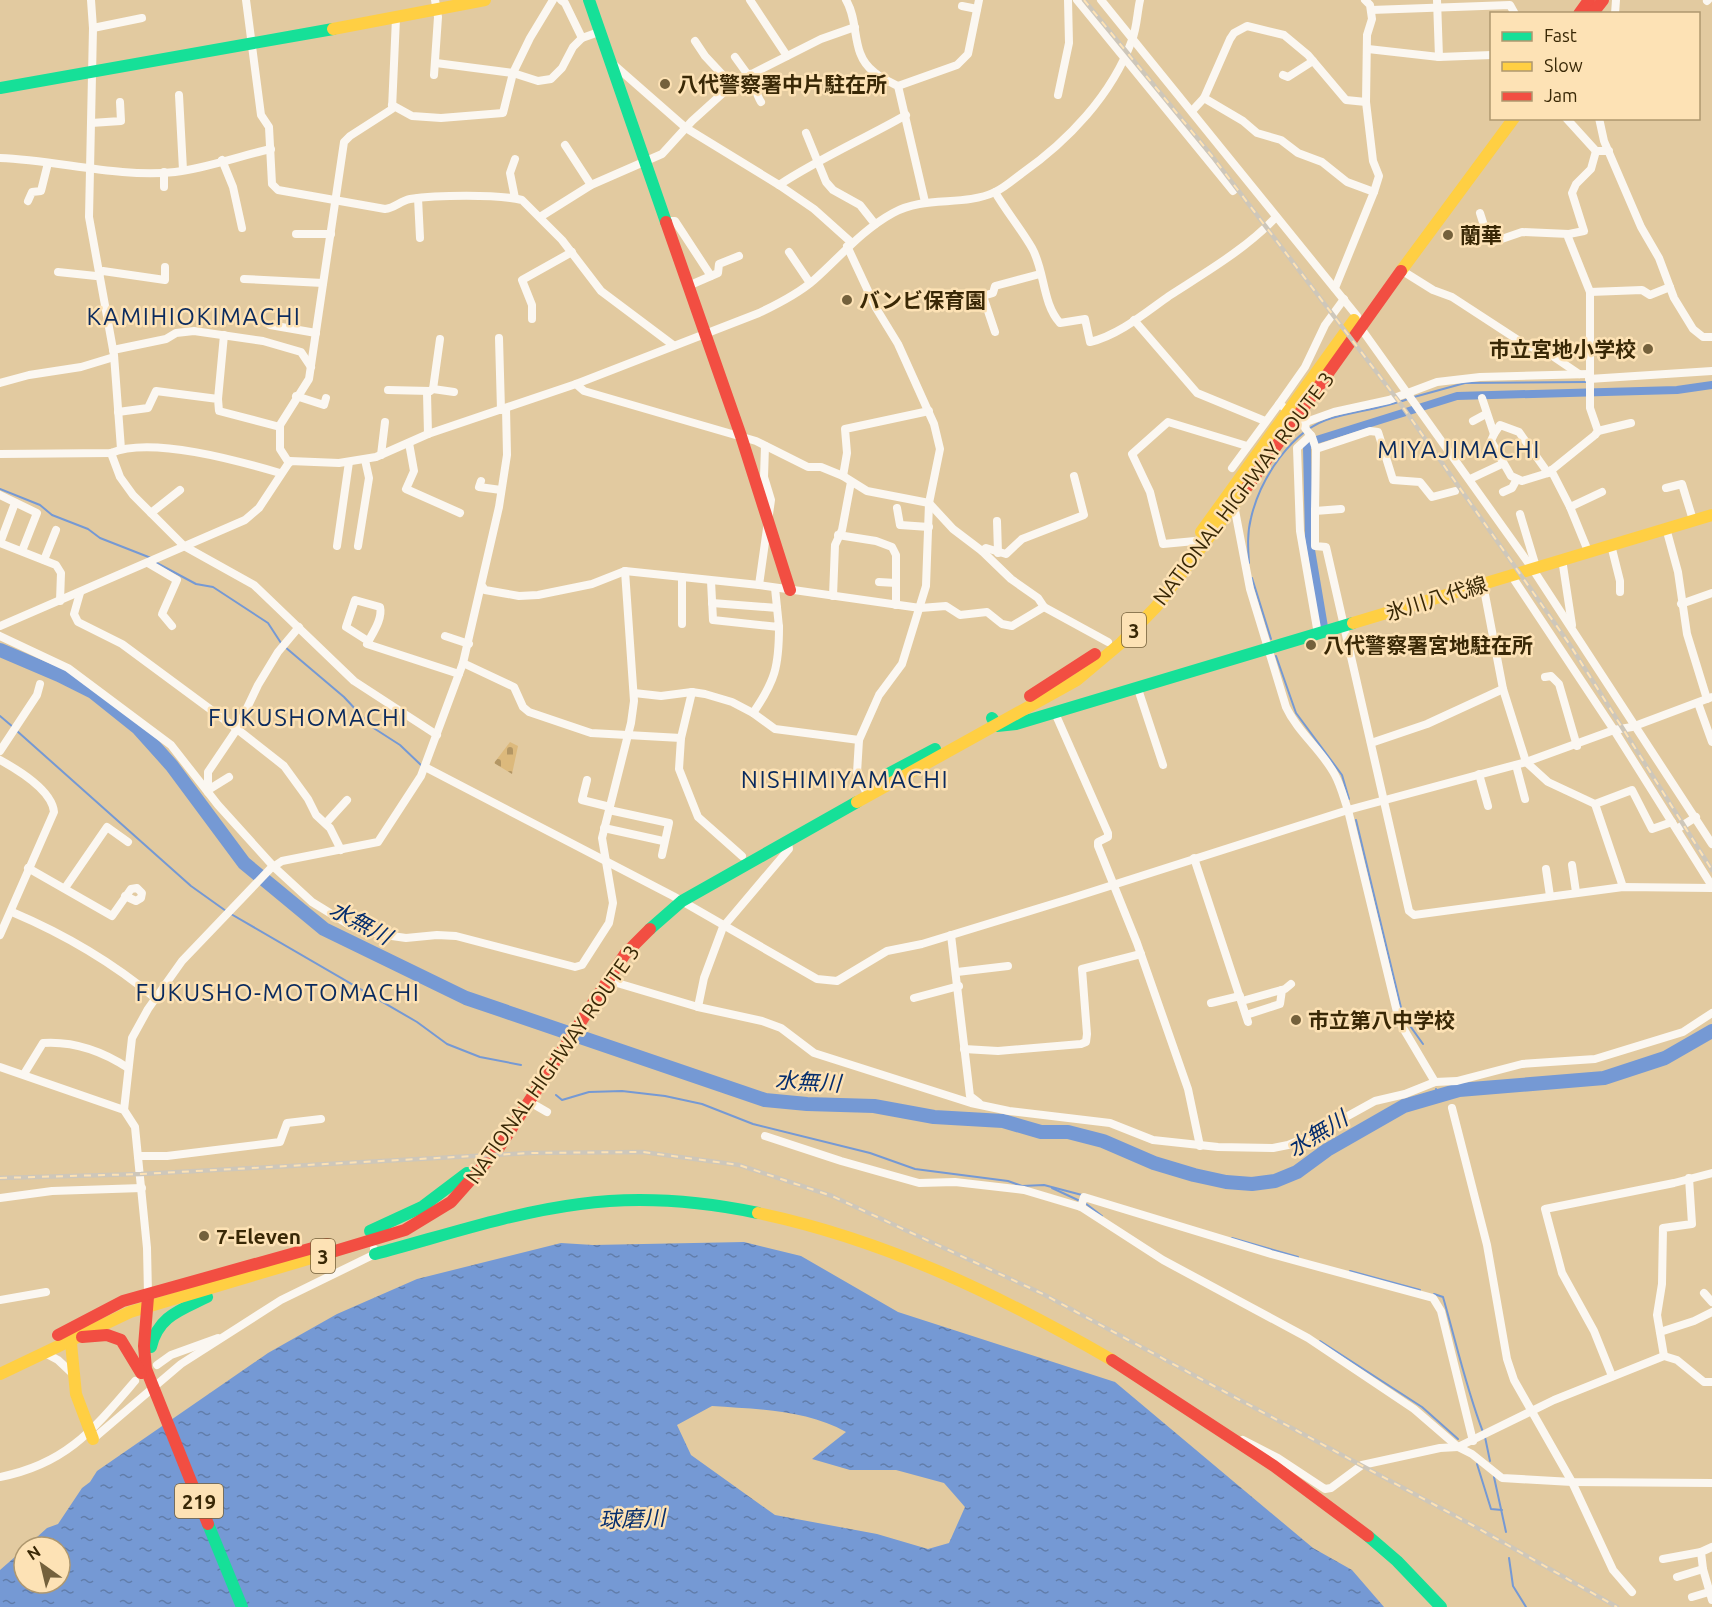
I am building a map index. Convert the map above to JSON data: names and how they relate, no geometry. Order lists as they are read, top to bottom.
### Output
{
  "streets": {
    "main road": [
      "NATIONAL HIGHWAY ROUTE 3",
      "氷川八代線",
      "3",
      "219"
    ]
  },
  "crossings": [
    ["NATIONAL HIGHWAY ROUTE 3", "氷川八代線"],
    ["NATIONAL HIGHWAY ROUTE 3", "219"]
  ],
  "districts": [
    "KAMIHIOKIMACHI",
    "MIYAJIMACHI",
    "FUKUSHOMACHI",
    "NISHIMIYAMACHI",
    "FUKUSHO-MOTOMACHI"
  ],
  "water": ["水無川", "球磨川"],
  "places": [
    "八代警察署中片駐在所",
    "蘭華",
    "バンビ保育園",
    "市立宮地小学校",
    "八代警察署宮地駐在所",
    "市立第八中学校",
    "7-Eleven"
  ],
  "legend": ["Fast", "Slow", "Jam"],
  "north": "top left"
}
